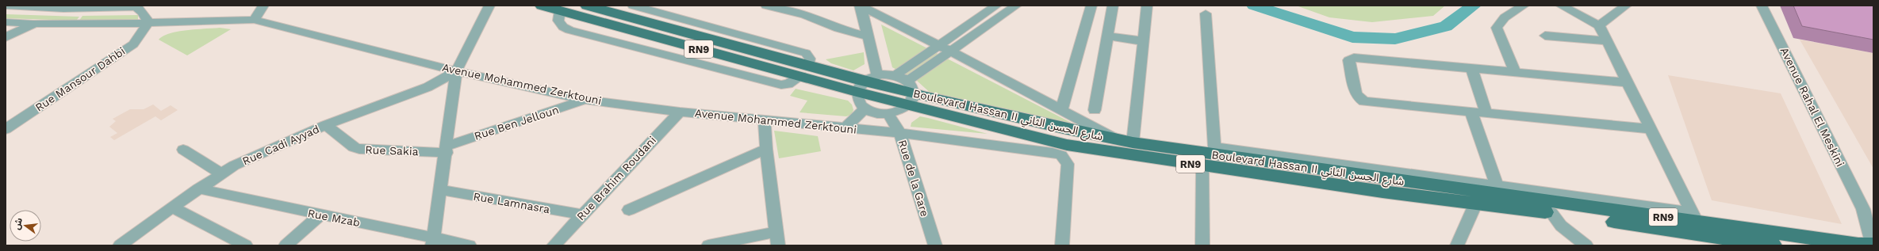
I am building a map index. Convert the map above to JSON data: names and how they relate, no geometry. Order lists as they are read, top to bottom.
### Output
{
  "streets": {
    "main road": ["RN9", "Boulevard Hassan II شارع الحسن الثاني"],
    "street": [
      "Rue Mansour Dahbi",
      "Avenue Mohammed Zerktouni",
      "Avenue Rahal El Meskini",
      "Rue Ben Jelloun",
      "Rue Cadi Ayyad",
      "Rue Sakia",
      "Rue Brahim Roudani",
      "Rue de la Gare",
      "Rue Lamnasra",
      "Rue Mzab"
    ]
  },
  "crossings": [
    ["RN9", "Boulevard Hassan II شارع الحسن الثاني"],
    ["Rue Mansour Dahbi", "Avenue Mohammed Zerktouni"],
    ["Avenue Mohammed Zerktouni", "Rue Ben Jelloun"],
    ["Avenue Mohammed Zerktouni", "Rue Cadi Ayyad"],
    ["Avenue Mohammed Zerktouni", "Rue Brahim Roudani"],
    ["Avenue Mohammed Zerktouni", "Rue de la Gare"],
    ["Avenue Rahal El Meskini", "Boulevard Hassan II شارع الحسن الثاني"],
    ["Rue Ben Jelloun", "Rue Sakia"],
    ["Rue Cadi Ayyad", "Rue Sakia"],
    ["Rue Cadi Ayyad", "Rue Mzab"],
    ["Rue Brahim Roudani", "Rue Lamnasra"]
  ],
  "north": "left"
}
